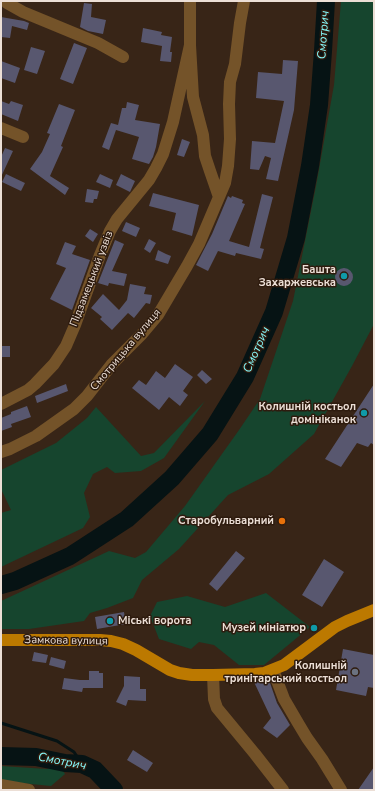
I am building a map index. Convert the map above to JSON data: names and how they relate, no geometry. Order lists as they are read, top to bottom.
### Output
{
  "streets": {
    "main road": ["Замкова вулиця"],
    "street": ["Підзамецький узвіз", "Смотрицька вулиця"]
  },
  "water": ["Смотрич"],
  "places": [
    "Башта Захаржевська",
    "Колишній костьол домініканок",
    "Старобульварний",
    "Міські ворота",
    "Музей мініатюр",
    "Колишній тринітарський костьол"
  ]
}
